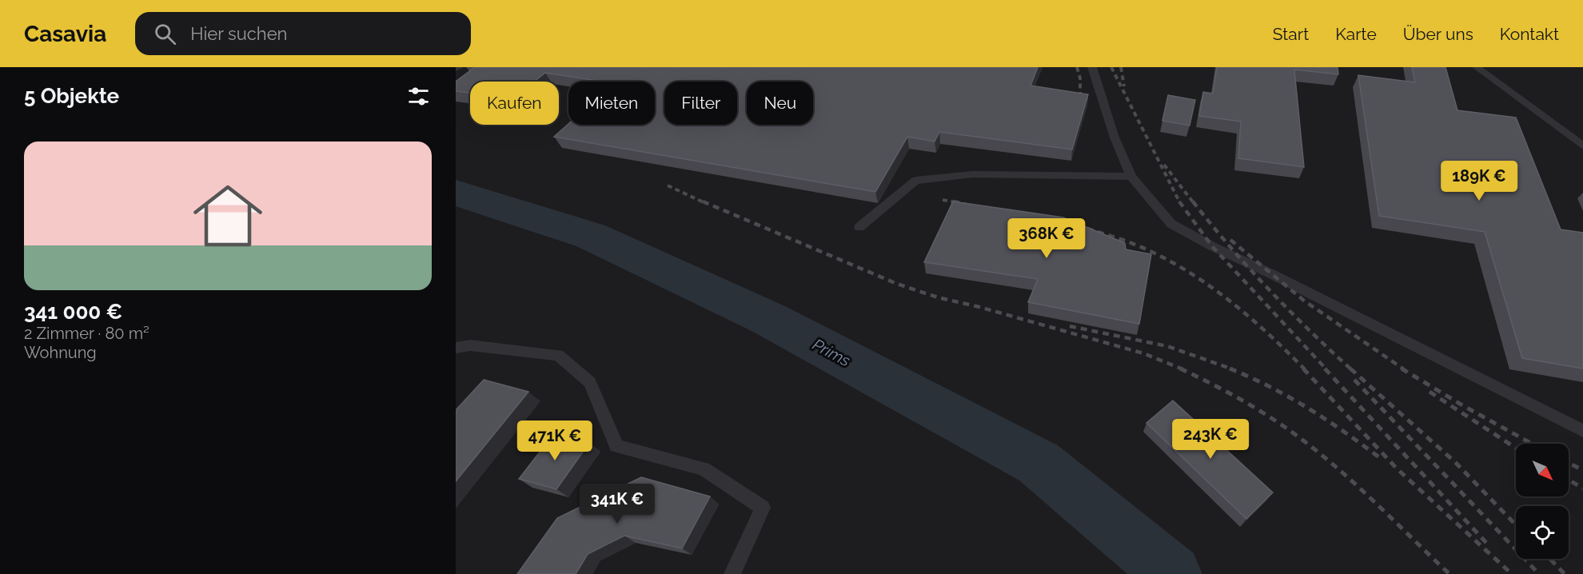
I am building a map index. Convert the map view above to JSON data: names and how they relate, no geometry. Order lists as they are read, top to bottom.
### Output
{
  "water": ["Prims"],
  "north": "bottom right",
  "page": {
    "header": "Casavia",
    "search": "Hier suchen",
    "nav": [
      "Start",
      "Karte",
      "Über uns",
      "Kontakt"
    ],
    "heading": "5 Objekte",
    "chip": [
      "Kaufen",
      "Mieten",
      "Filter",
      "Neu"
    ],
    "list": [
      {
        "name": "341 000 €",
        "note": "2 Zimmer · 80 m² · Wohnung"
      }
    ],
    "price": [
      "189K €",
      "368K €",
      "243K €",
      "471K €",
      "341K €"
    ]
  }
}
